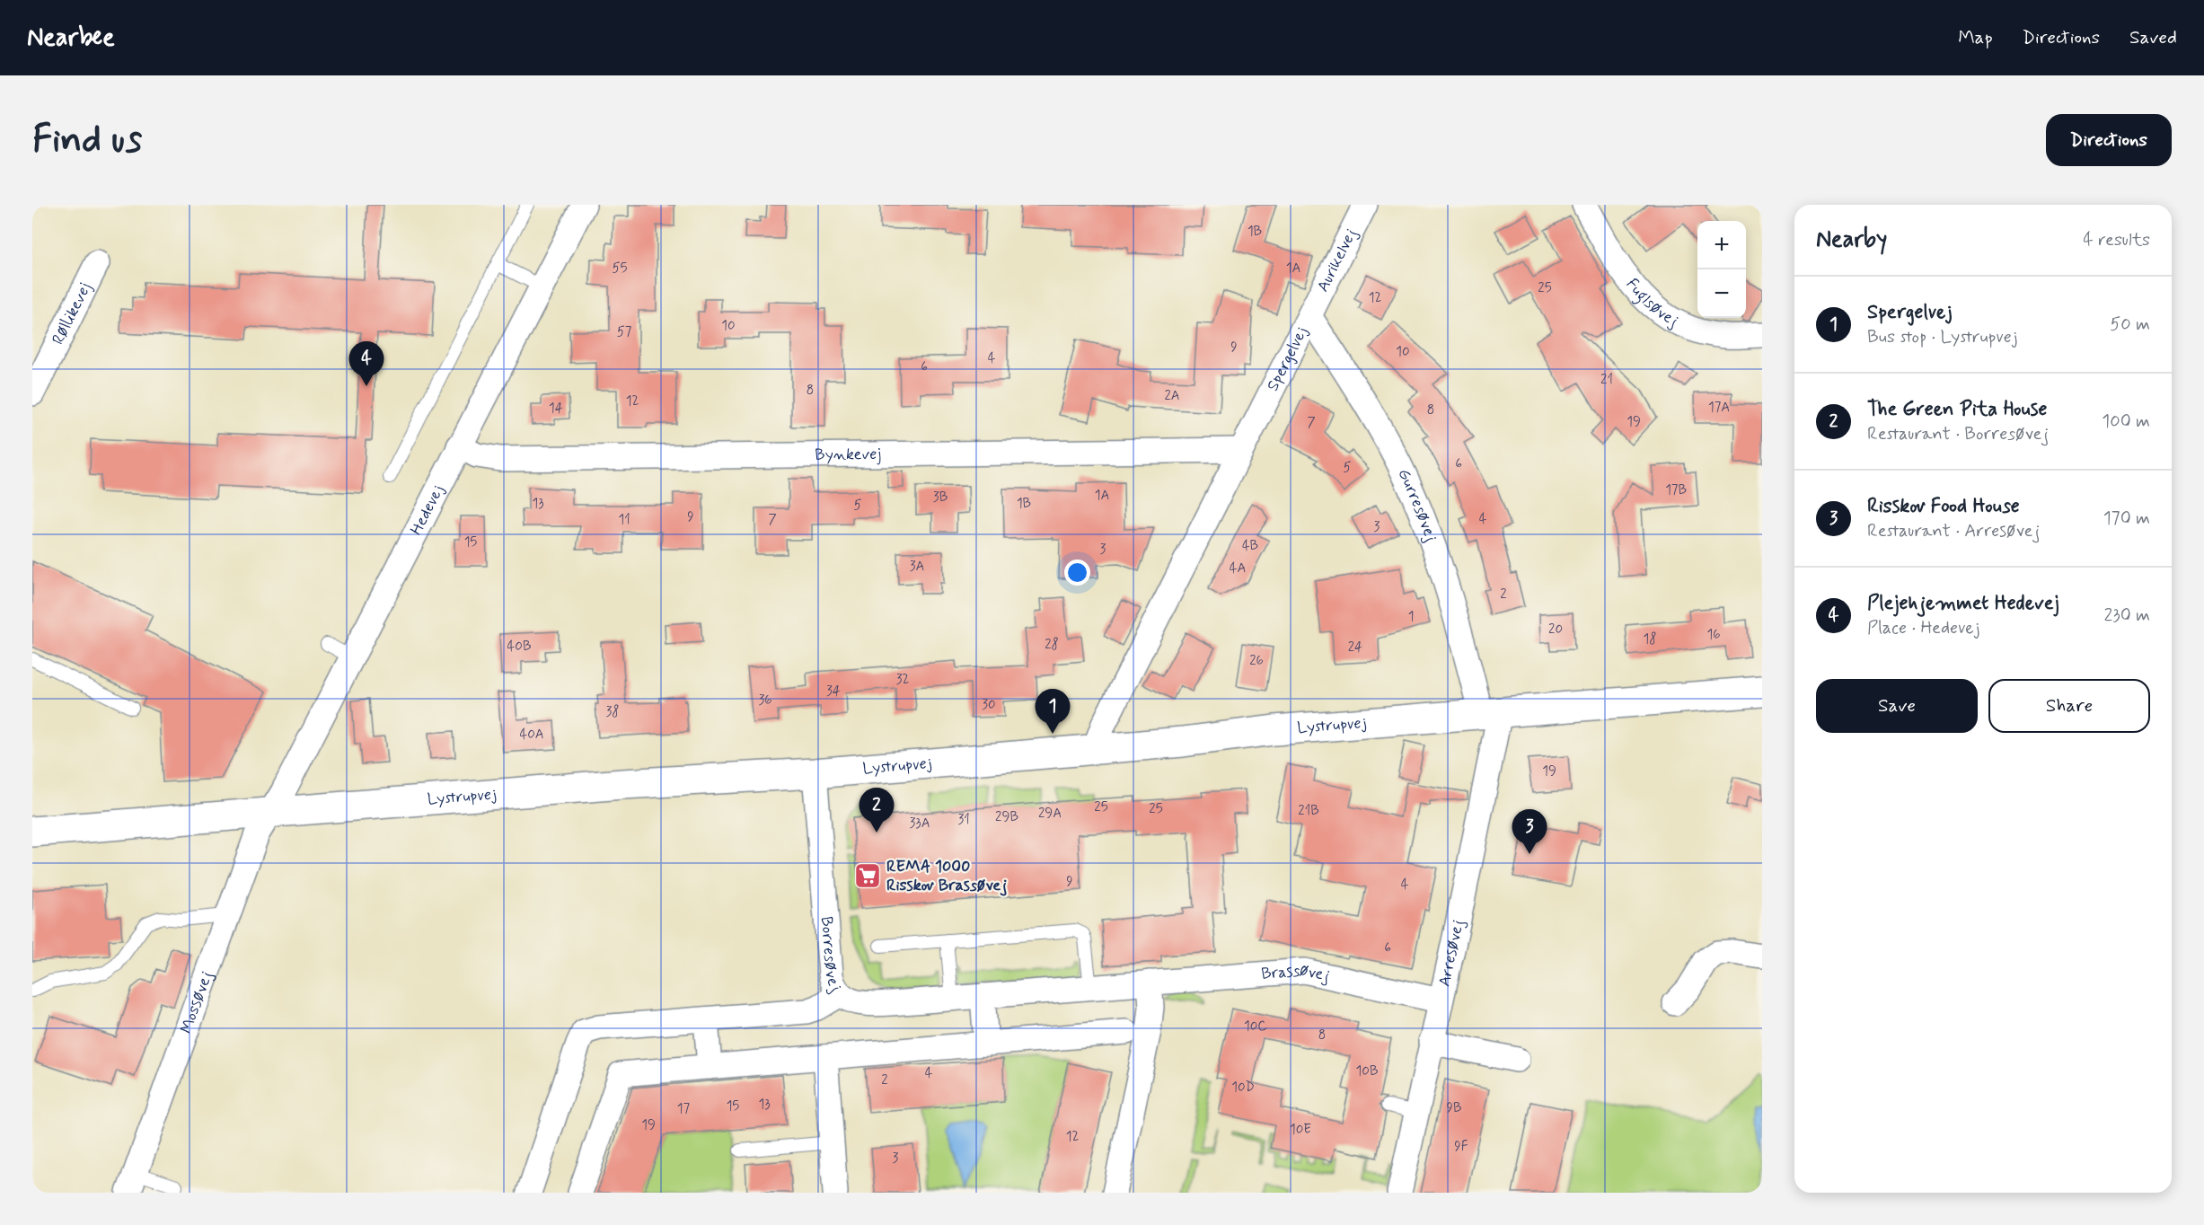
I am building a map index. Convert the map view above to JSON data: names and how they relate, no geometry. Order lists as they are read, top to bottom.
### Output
{
  "streets": {
    "street": [
      "Aurikelvej",
      "Fuglsøvej",
      "Røllikevej",
      "Spergelvej",
      "Bynkevej",
      "Gurresøvej",
      "Hedevej",
      "Lystrupvej",
      "Borresøvej",
      "Arresøvej",
      "Brassøvej",
      "Mossøvej"
    ]
  },
  "crossings": [
    ["Aurikelvej", "Spergelvej"],
    ["Aurikelvej", "Gurresøvej"],
    ["Spergelvej", "Bynkevej"],
    ["Spergelvej", "Gurresøvej"],
    ["Spergelvej", "Lystrupvej"],
    ["Bynkevej", "Hedevej"],
    ["Gurresøvej", "Lystrupvej"],
    ["Gurresøvej", "Arresøvej"],
    ["Hedevej", "Lystrupvej"],
    ["Hedevej", "Mossøvej"],
    ["Lystrupvej", "Borresøvej"],
    ["Lystrupvej", "Arresøvej"],
    ["Lystrupvej", "Mossøvej"],
    ["Borresøvej", "Brassøvej"],
    ["Arresøvej", "Brassøvej"]
  ],
  "places": {
    "supermarket": ["REMA 1000 Risskov Brassøvej"]
  },
  "house_numbers": [
    "1B",
    "55",
    "1A",
    "25",
    "12",
    "10",
    "57",
    "9",
    "10",
    "4",
    "6",
    "21",
    "8",
    "2A",
    "12",
    "17A",
    "14",
    "8",
    "19",
    "7",
    "6",
    "5",
    "17B",
    "1A",
    "3B",
    "13",
    "1B",
    "5",
    "9",
    "4",
    "11",
    "7",
    "3",
    "15",
    "4B",
    "3",
    "3A",
    "4A",
    "2",
    "1",
    "20",
    "16",
    "18",
    "28",
    "40B",
    "24",
    "26",
    "32",
    "34",
    "36",
    "30",
    "38",
    "40A",
    "19",
    "25",
    "25",
    "21B",
    "29A",
    "29B",
    "31",
    "33A",
    "9",
    "4",
    "6",
    "10C",
    "8",
    "10B",
    "4",
    "2",
    "10D",
    "13",
    "15",
    "9B",
    "17",
    "19",
    "10E",
    "12",
    "9F",
    "3"
  ],
  "page": {
    "header": "Nearbee",
    "nav": ["Map", "Directions", "Saved"],
    "buttons": [
      "Directions",
      ["Save", "Share"]
    ],
    "title": "Find us",
    "heading": ["Nearby", "4 results"],
    "map_buttons": ["+", "−"],
    "list": [
      {
        "mark": "1",
        "name": "Spergelvej",
        "note": "Bus stop · Lystrupvej",
        "value": "50 m"
      },
      {
        "mark": "2",
        "name": "The Green Pita House",
        "note": "Restaurant · Borresøvej",
        "value": "100 m"
      },
      {
        "mark": "3",
        "name": "Risskov Food House",
        "note": "Restaurant · Arresøvej",
        "value": "170 m"
      },
      {
        "mark": "4",
        "name": "Plejehjemmet Hedevej",
        "note": "Place · Hedevej",
        "value": "230 m"
      }
    ],
    "pins": [
      "4",
      "1",
      "2",
      "3"
    ]
  }
}
